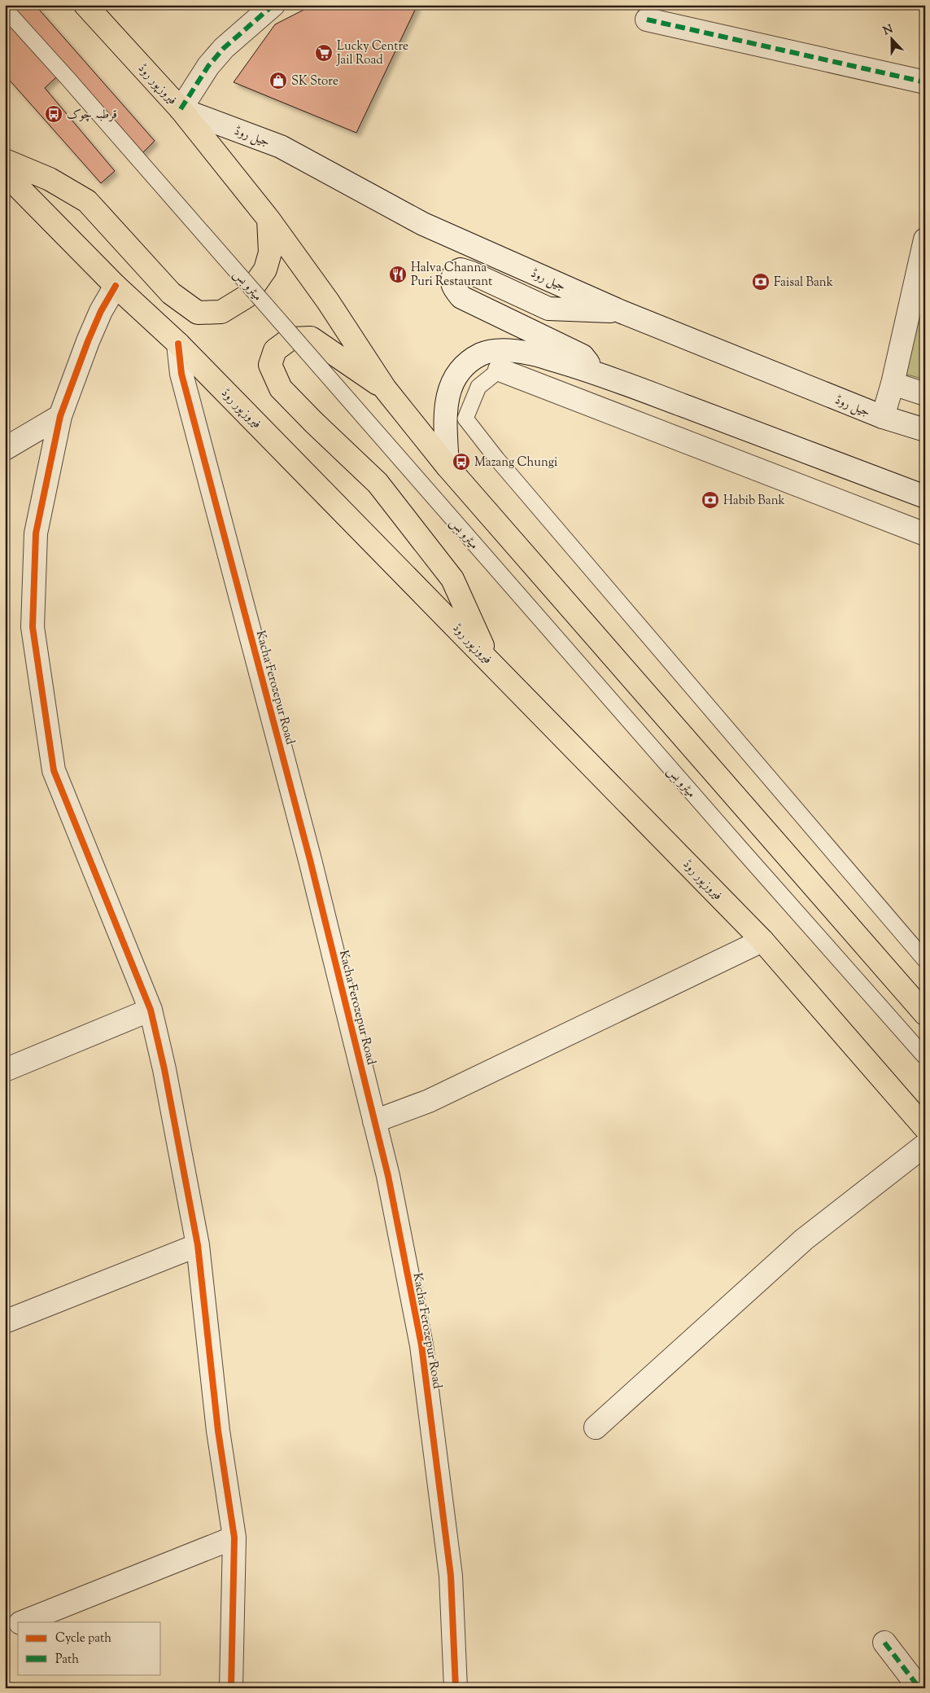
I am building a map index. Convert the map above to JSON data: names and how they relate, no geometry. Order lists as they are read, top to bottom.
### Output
{
  "streets": {
    "main road": ["فیروزپور روڈ"],
    "street": ["جیل روڈ", "Kacha Ferozepur Road"],
    "lane": ["میٹرو بس"]
  },
  "crossings": [
    ["فیروزپور روڈ", "جیل روڈ"],
    ["فیروزپور روڈ", "Kacha Ferozepur Road"]
  ],
  "places": {
    "supermarket": ["Lucky Centre Jail Road"],
    "shop": ["SK Store"],
    "bus stop": ["قرطبہ چوک", "Mazang Chungi"],
    "restaurant": ["Halva Channa Puri Restaurant"],
    "bank": ["Faisal Bank", "Habib Bank"]
  },
  "legend": ["Cycle path", "Path"],
  "north": "top"
}
